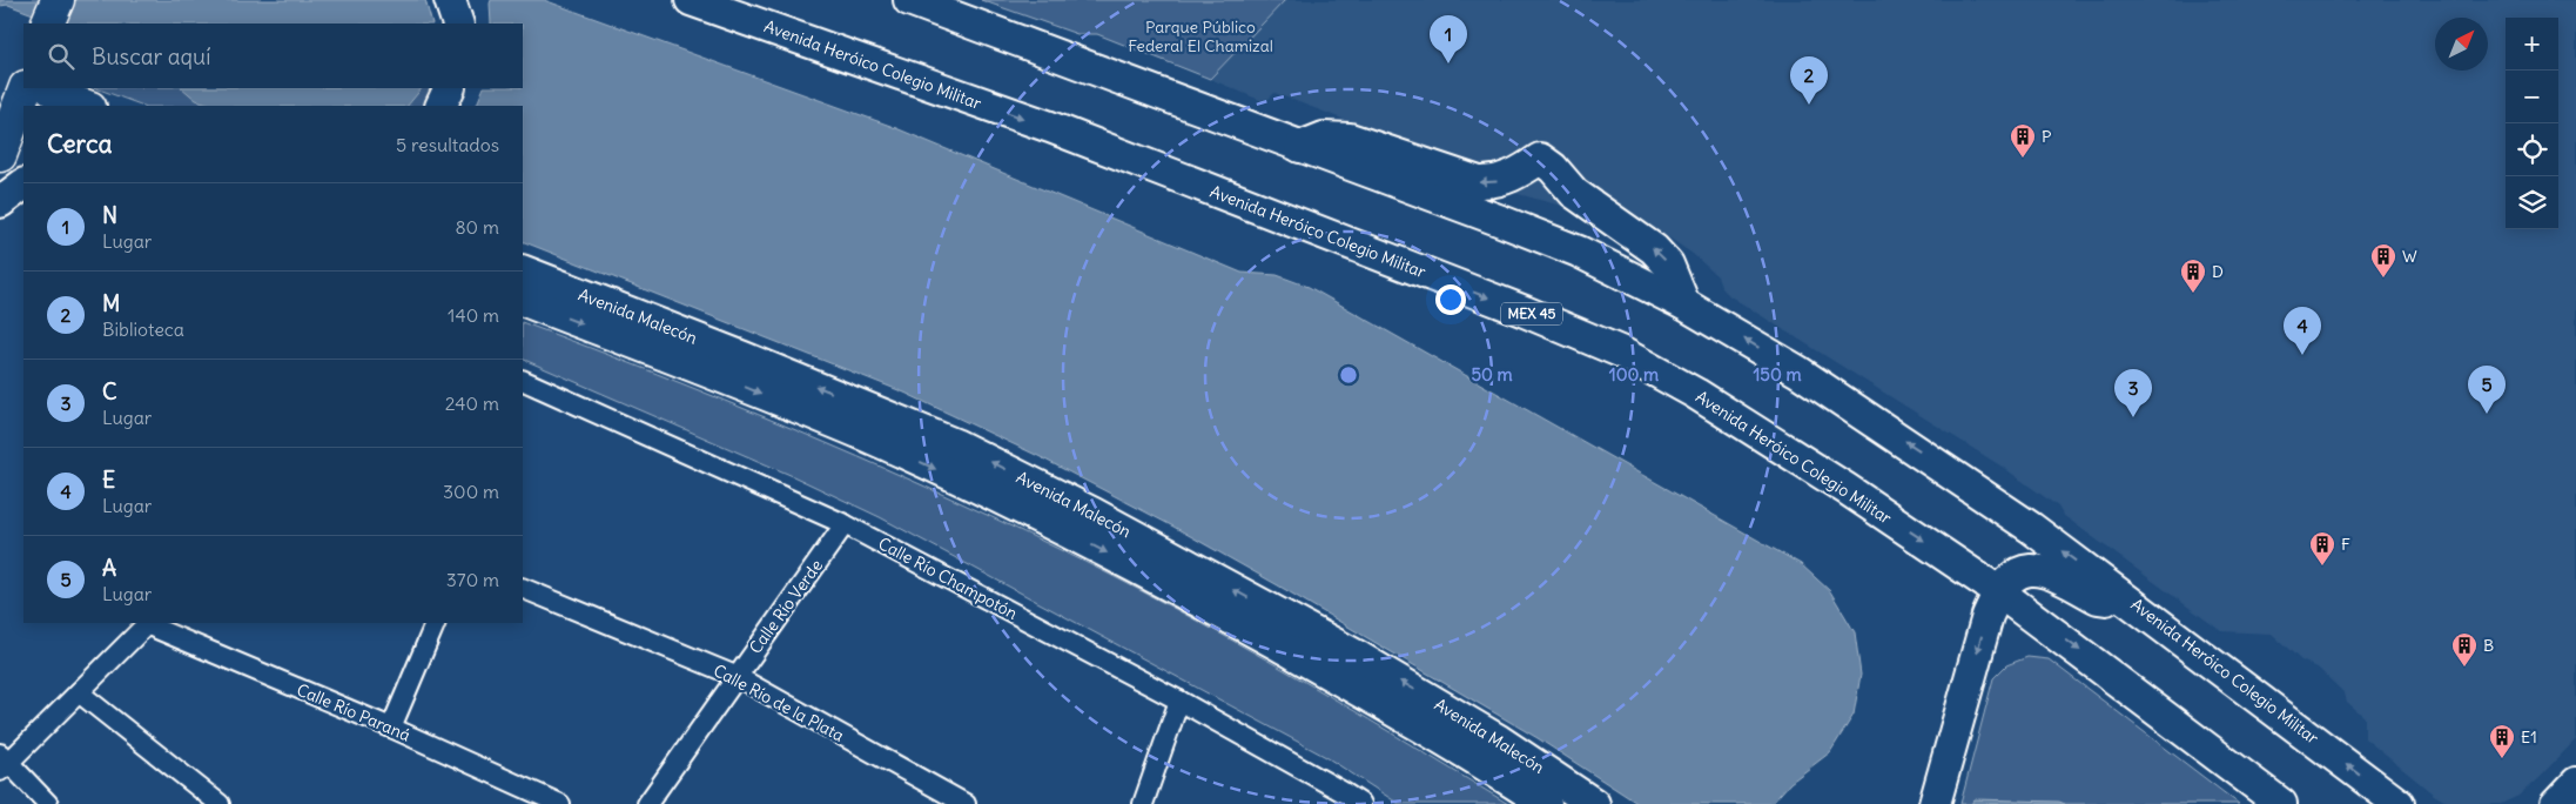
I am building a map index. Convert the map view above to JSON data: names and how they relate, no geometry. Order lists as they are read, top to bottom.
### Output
{
  "streets": {
    "main road": ["Avenida Heróico Colegio Militar", "MEX 45", "Avenida Malecón"],
    "street": [
      "Calle Río Champotón",
      "Calle Río Verde",
      "Calle Río de la Plata",
      "Calle Río Paraná"
    ]
  },
  "crossings": [
    ["Calle Río Champotón", "Calle Río Verde"],
    ["Calle Río Verde", "Calle Río de la Plata"]
  ],
  "parks": ["Parque Público Federal El Chamizal"],
  "places": {
    "building": [
      "P",
      "W",
      "D",
      "F",
      "B",
      "E1"
    ]
  },
  "north": "top right",
  "page": {
    "pins": [
      "1",
      "2",
      "4",
      "5",
      "3"
    ],
    "map_buttons": ["+", "−"],
    "search": "Buscar aquí",
    "heading": ["Cerca", "5 resultados"],
    "list": [
      {
        "mark": "1",
        "name": "N",
        "note": "Lugar",
        "value": "80 m"
      },
      {
        "mark": "2",
        "name": "M",
        "note": "Biblioteca",
        "value": "140 m"
      },
      {
        "mark": "3",
        "name": "C",
        "note": "Lugar",
        "value": "240 m"
      },
      {
        "mark": "4",
        "name": "E",
        "note": "Lugar",
        "value": "300 m"
      },
      {
        "mark": "5",
        "name": "A",
        "note": "Lugar",
        "value": "370 m"
      }
    ]
  },
  "rings": ["50 m", "100 m", "150 m"]
}
